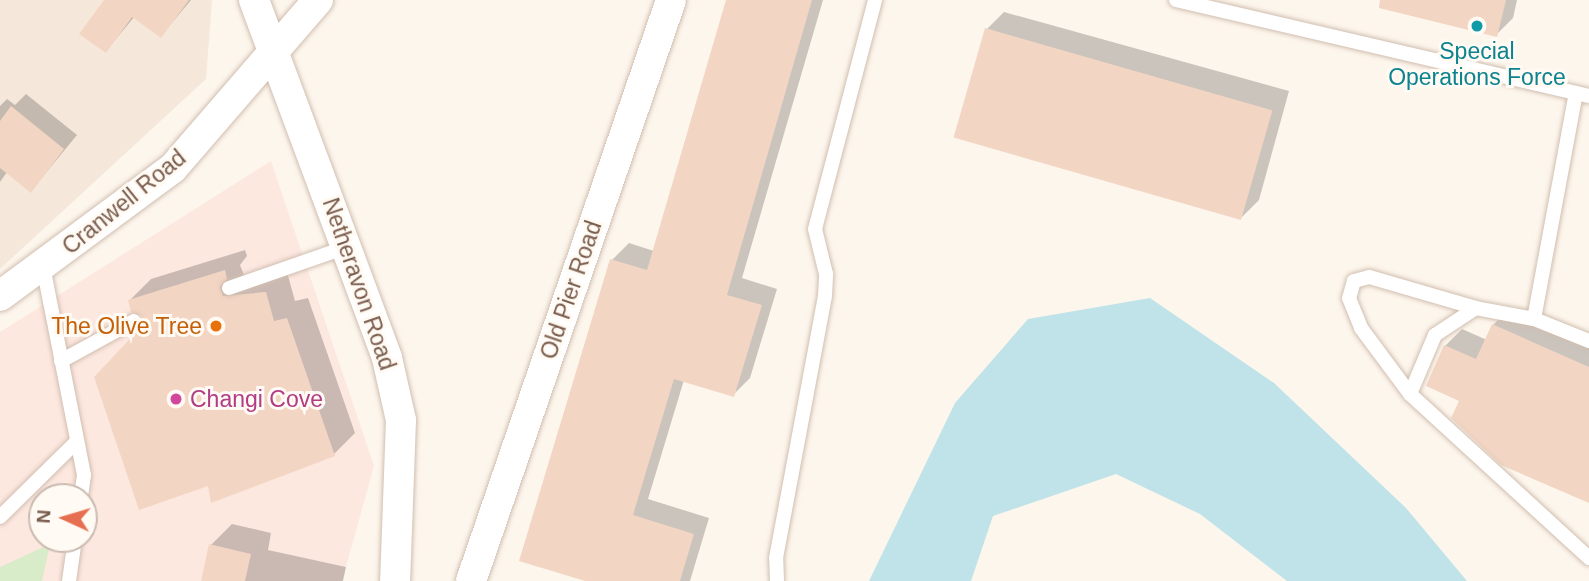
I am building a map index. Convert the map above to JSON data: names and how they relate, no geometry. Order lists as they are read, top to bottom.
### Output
{
  "streets": {
    "street": ["Cranwell Road", "Netheravon Road", "Old Pier Road"]
  },
  "crossings": [
    ["Cranwell Road", "Netheravon Road"]
  ],
  "places": ["Special Operations Force", "The Olive Tree", "Changi Cove"],
  "north": "left"
}
